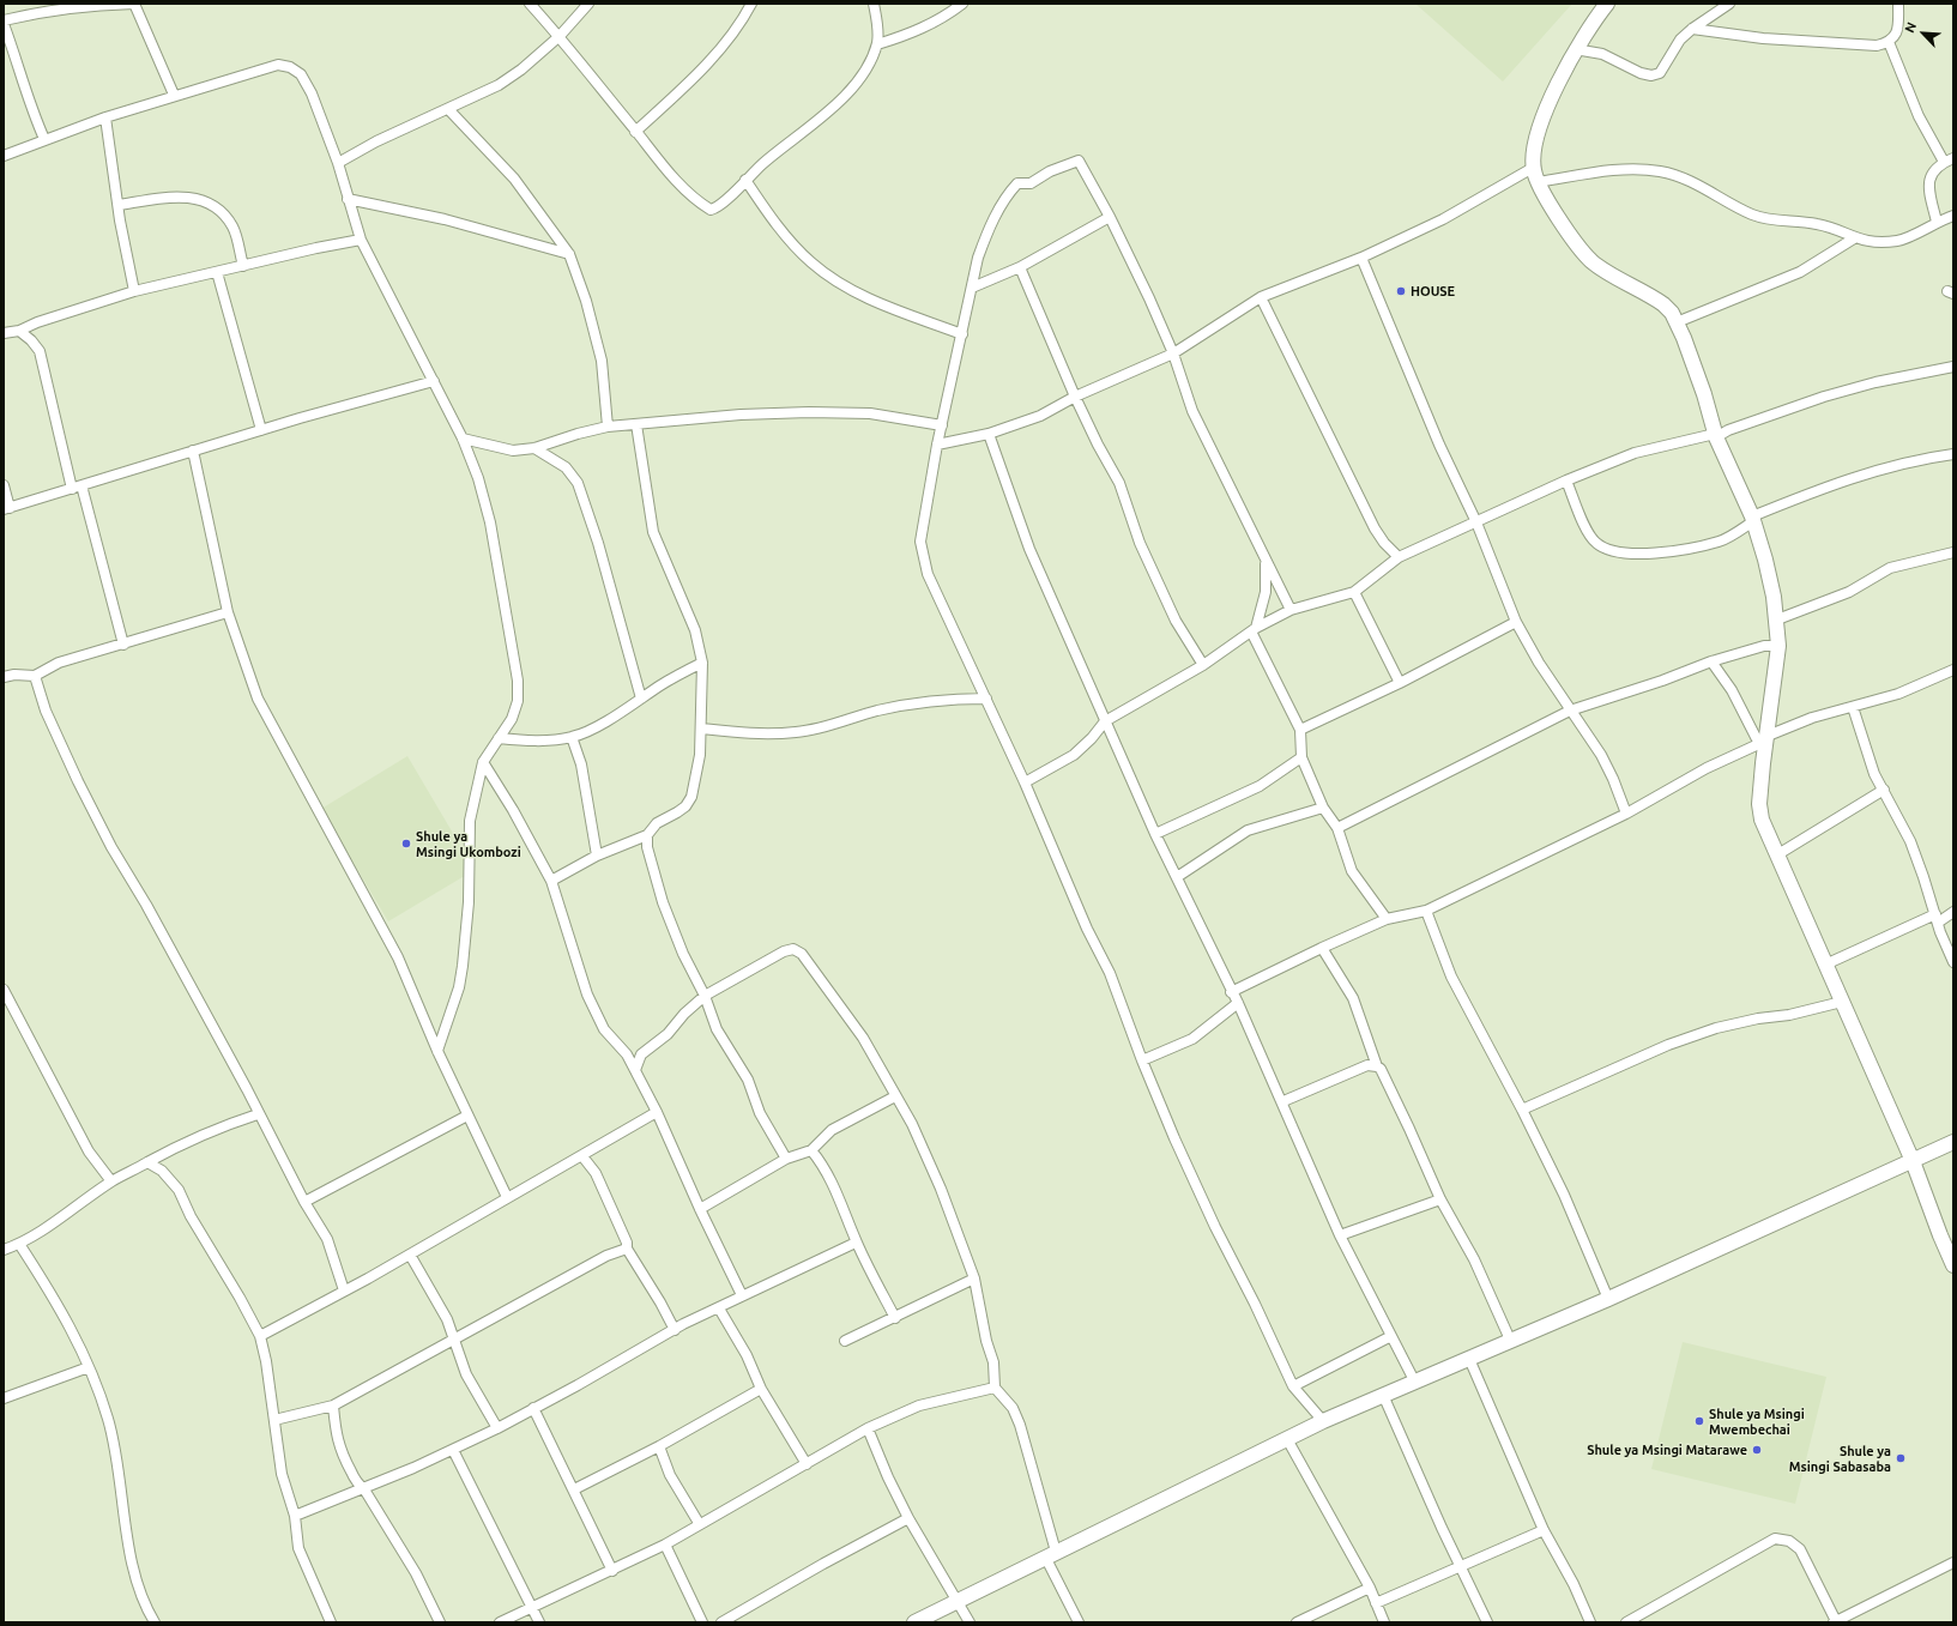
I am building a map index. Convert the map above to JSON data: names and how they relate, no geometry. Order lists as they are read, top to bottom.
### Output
{
  "places": [
    "HOUSE",
    "Shule ya Msingi Ukombozi",
    "Shule ya Msingi Mwembechai",
    "Shule ya Msingi Matarawe",
    "Shule ya Msingi Sabasaba"
  ],
  "north": "top left"
}
